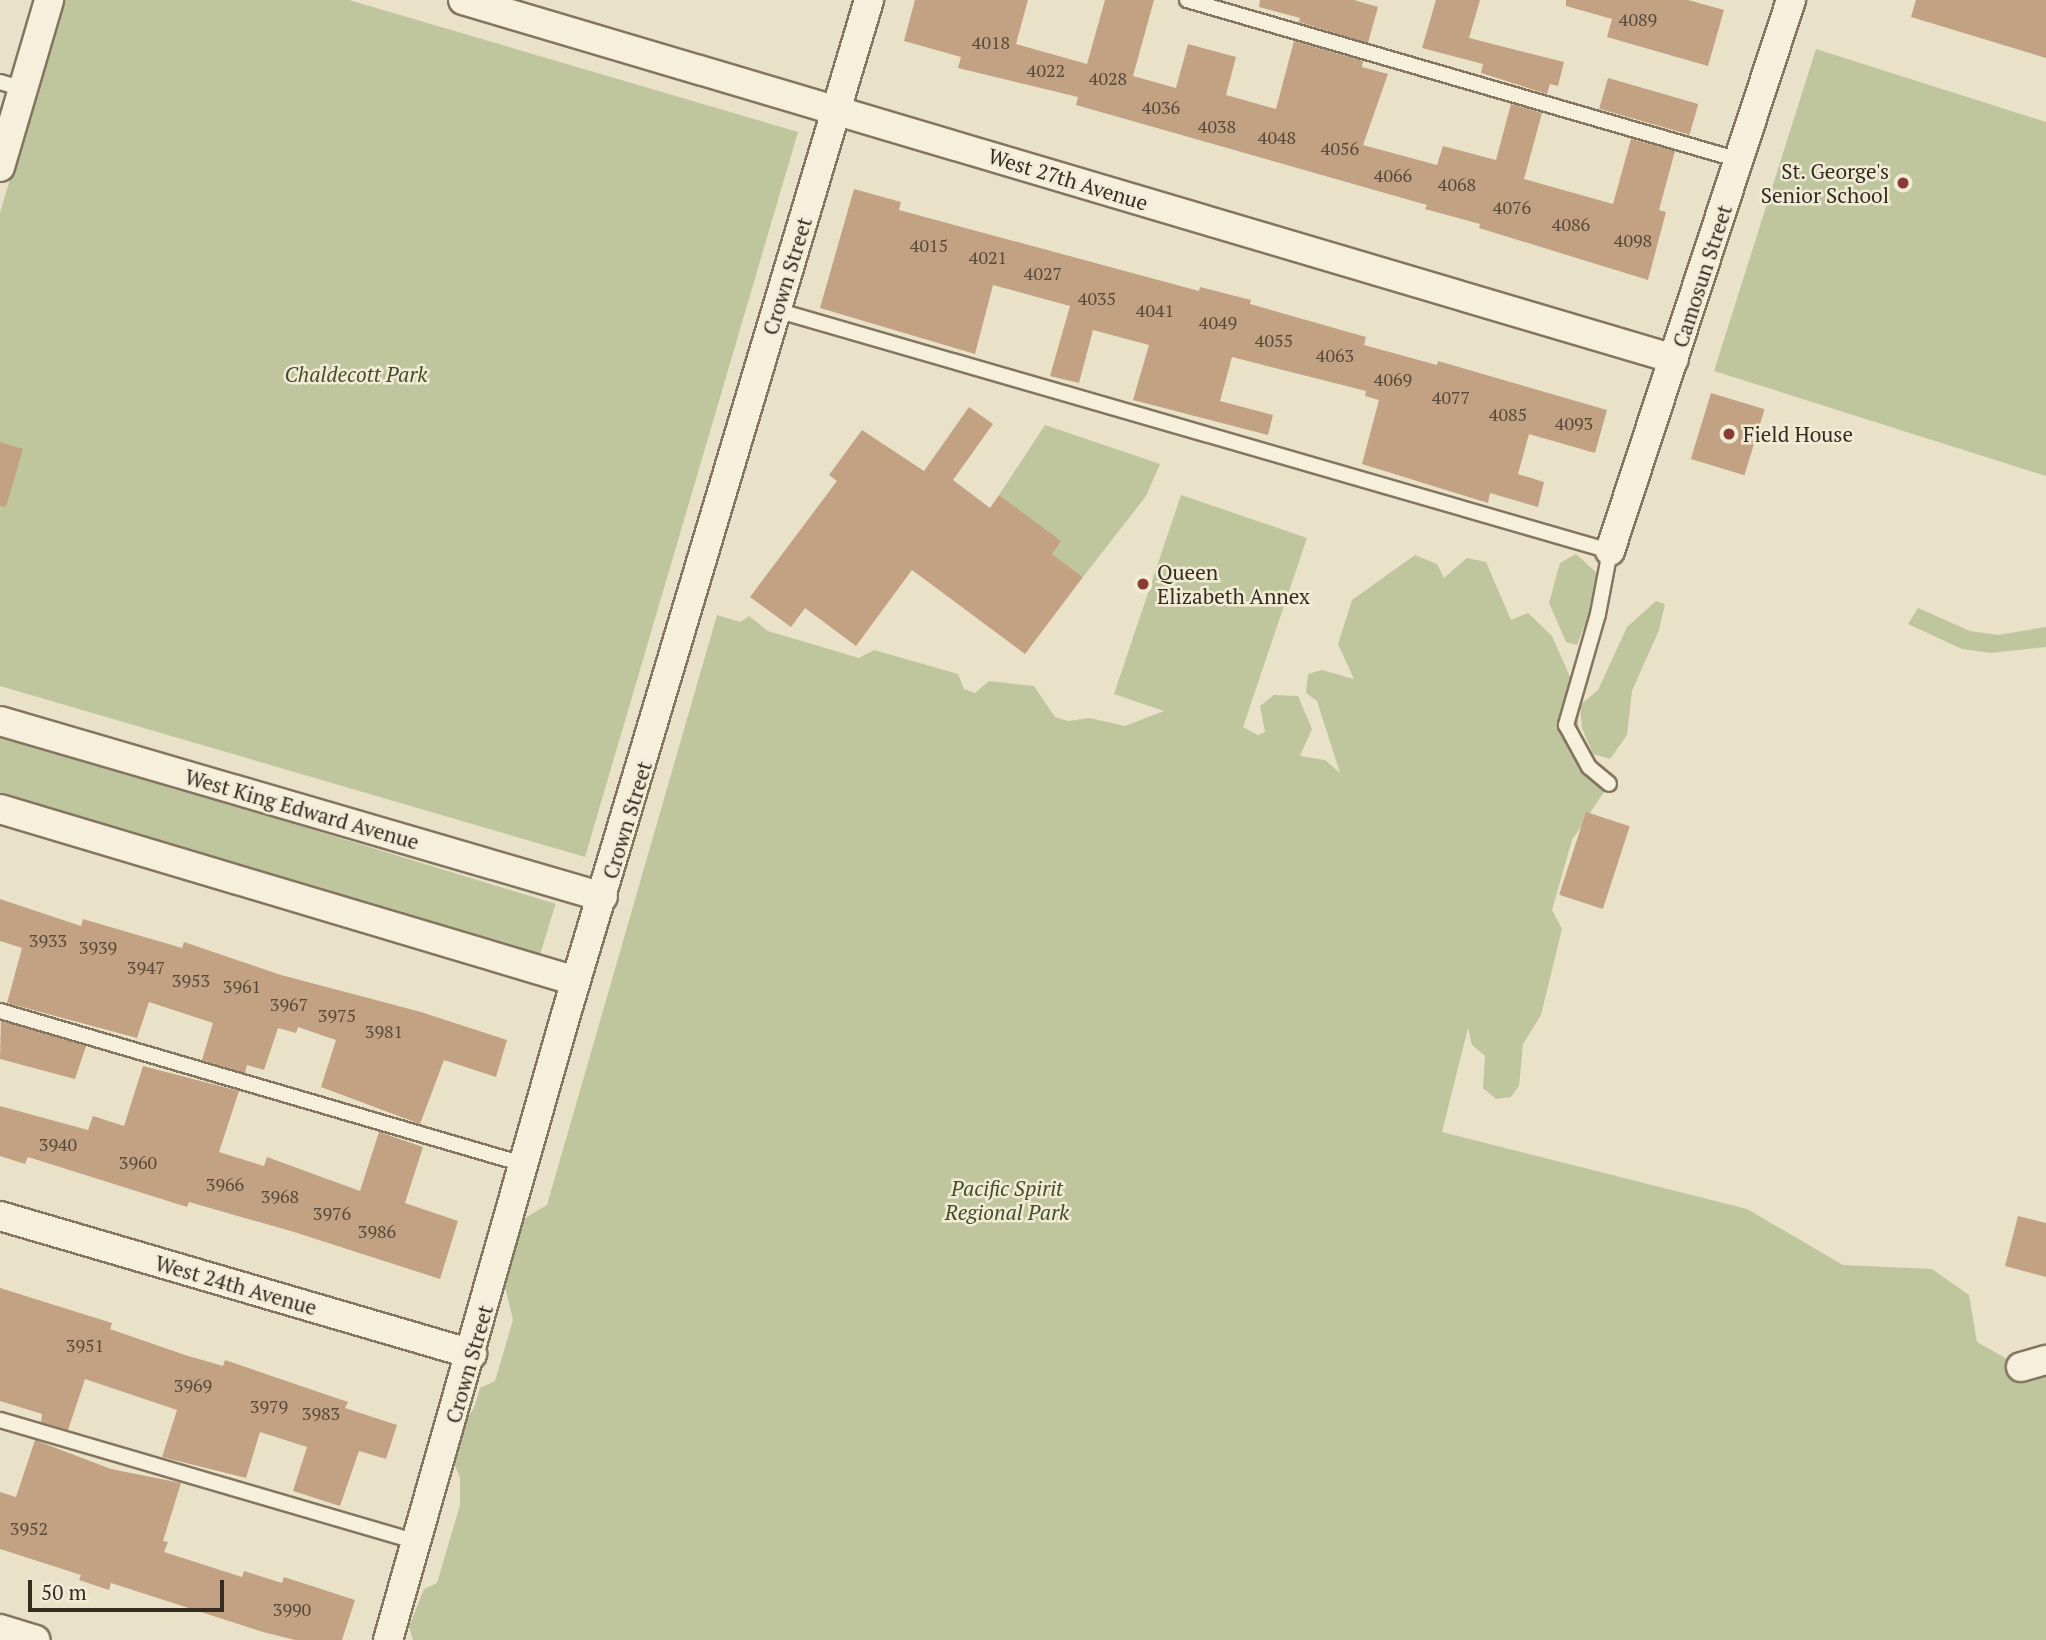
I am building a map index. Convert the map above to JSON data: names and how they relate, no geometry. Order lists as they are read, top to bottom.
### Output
{
  "streets": {
    "street": [
      "West 27th Avenue",
      "Crown Street",
      "Camosun Street",
      "West King Edward Avenue",
      "West 24th Avenue"
    ]
  },
  "crossings": [
    ["West 27th Avenue", "Crown Street"],
    ["West 27th Avenue", "Camosun Street"],
    ["Crown Street", "West King Edward Avenue"],
    ["Crown Street", "West 24th Avenue"]
  ],
  "parks": ["Chaldecott Park", "Pacific Spirit Regional Park"],
  "places": ["St. George's Senior School", "Field House", "Queen Elizabeth Annex"],
  "house_numbers": [
    "4089",
    "4018",
    "4022",
    "4028",
    "4036",
    "4038",
    "4048",
    "4056",
    "4066",
    "4068",
    "4076",
    "4086",
    "4098",
    "4015",
    "4021",
    "4027",
    "4035",
    "4041",
    "4049",
    "4055",
    "4063",
    "4069",
    "4077",
    "4085",
    "4093",
    "3933",
    "3939",
    "3947",
    "3953",
    "3961",
    "3967",
    "3975",
    "3981",
    "3940",
    "3960",
    "3966",
    "3968",
    "3976",
    "3986",
    "3951",
    "3969",
    "3979",
    "3983",
    "3952",
    "3990"
  ],
  "scale_bar": "50 m"
}
